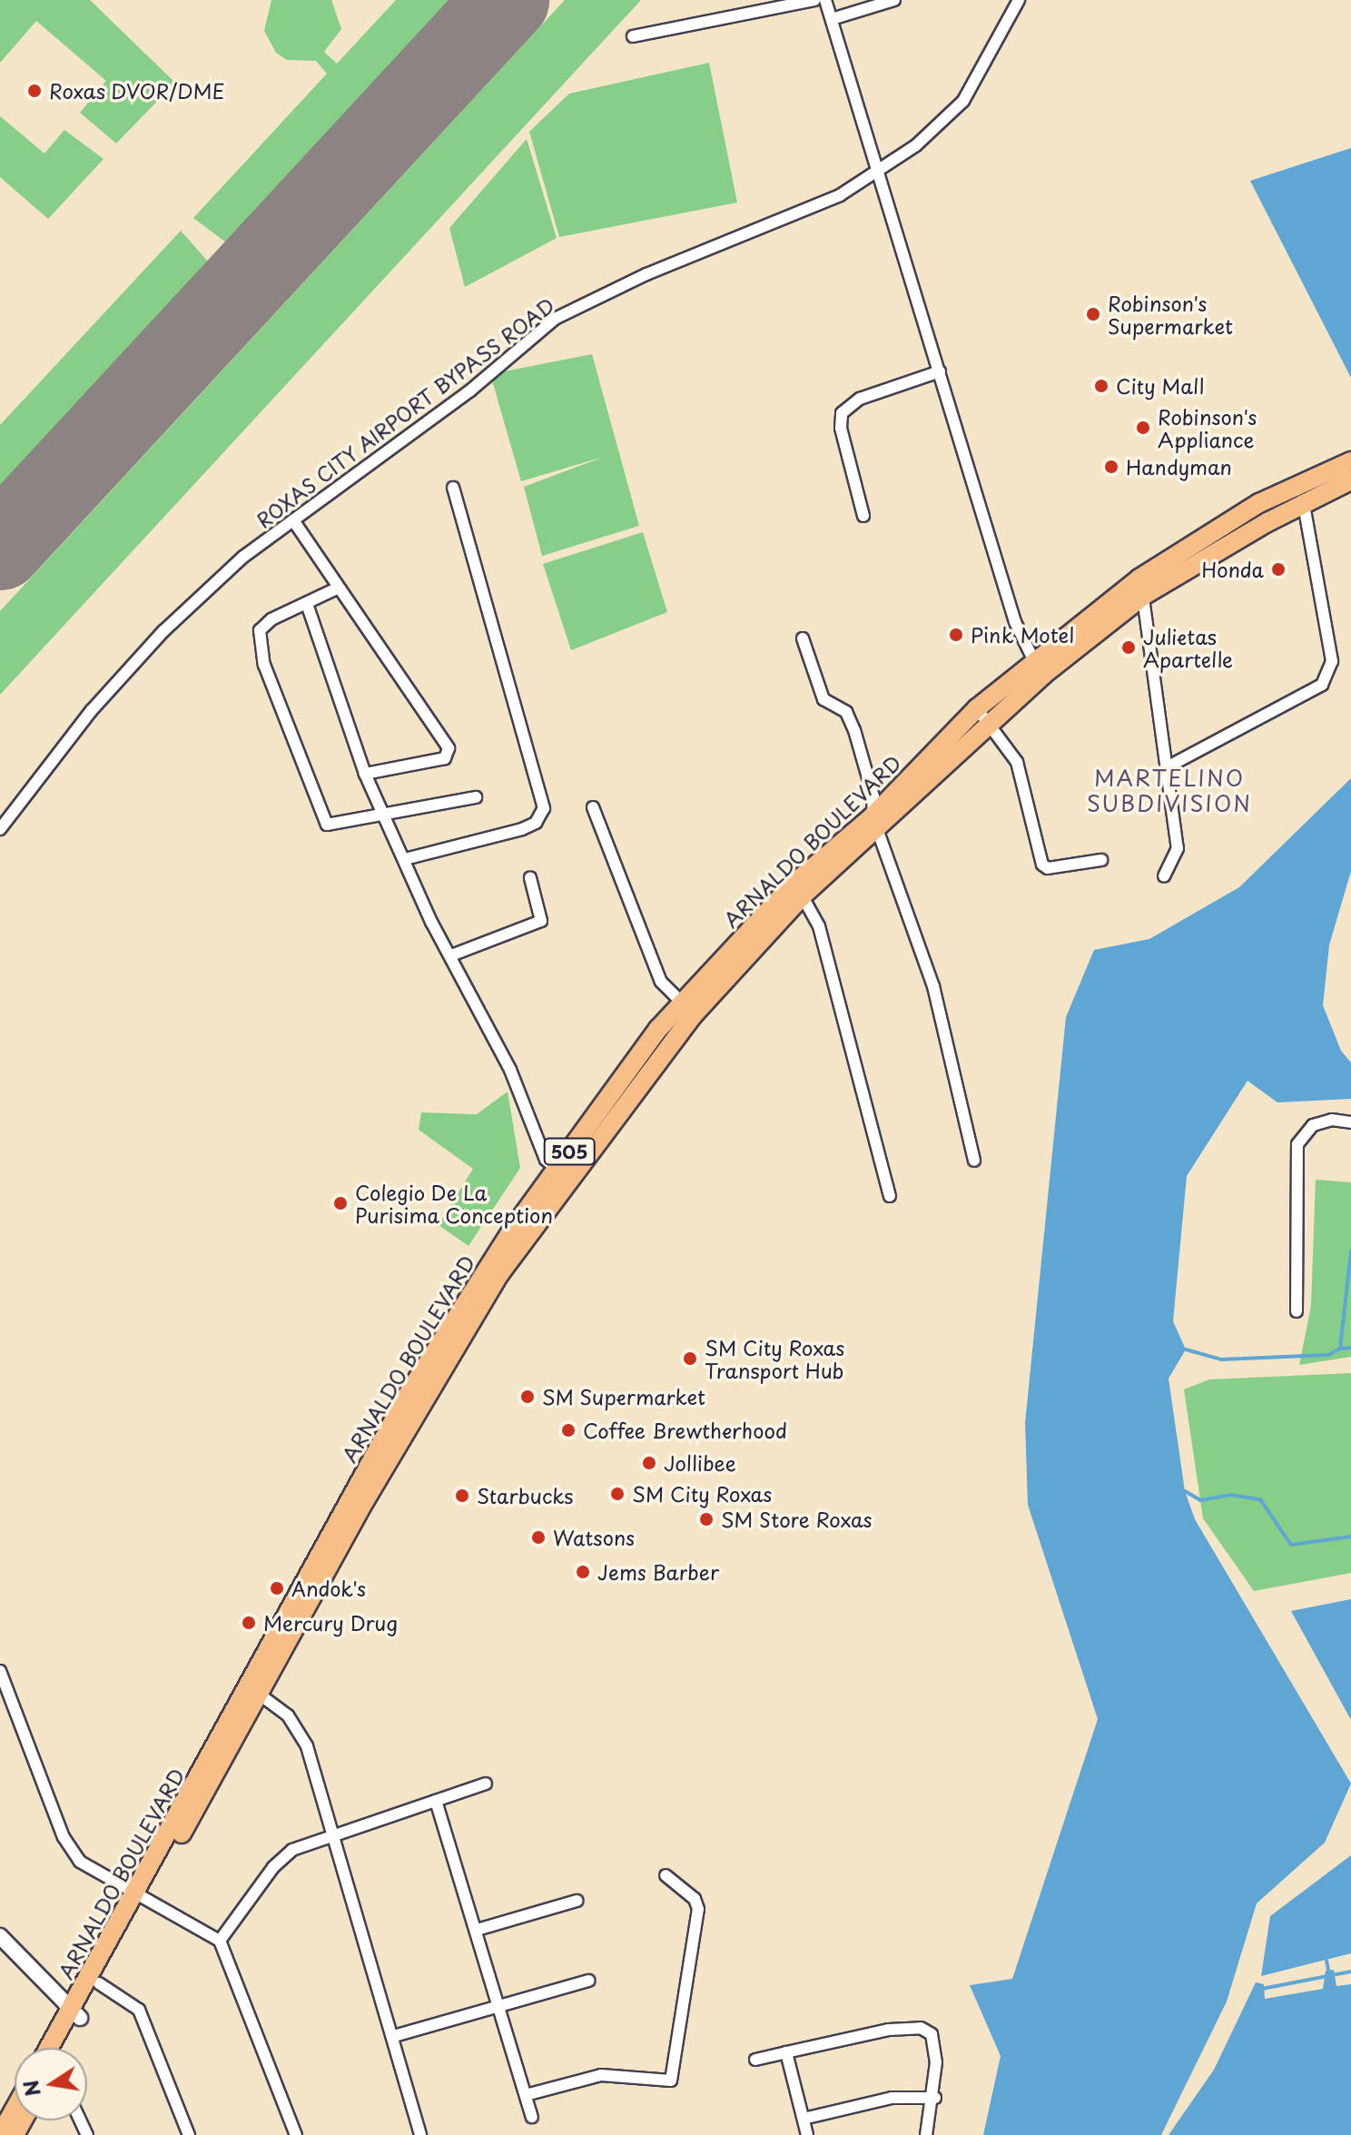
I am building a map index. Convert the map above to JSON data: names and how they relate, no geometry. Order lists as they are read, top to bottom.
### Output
{
  "streets": {
    "highway": ["ARNALDO BOULEVARD", "505"],
    "street": ["ROXAS CITY AIRPORT BYPASS ROAD"]
  },
  "districts": ["MARTELINO SUBDIVISION"],
  "places": [
    "Roxas DVOR/DME",
    "Robinson's Supermarket",
    "City Mall",
    "Robinson's Appliance",
    "Handyman",
    "Honda",
    "Pink Motel",
    "Julietas Apartelle",
    "Colegio De La Purisima Conception",
    "SM City Roxas Transport Hub",
    "SM Supermarket",
    "Coffee Brewtherhood",
    "Jollibee",
    "SM City Roxas",
    "Starbucks",
    "SM Store Roxas",
    "Watsons",
    "Jems Barber",
    "Andok's",
    "Mercury Drug"
  ],
  "north": "left"
}
